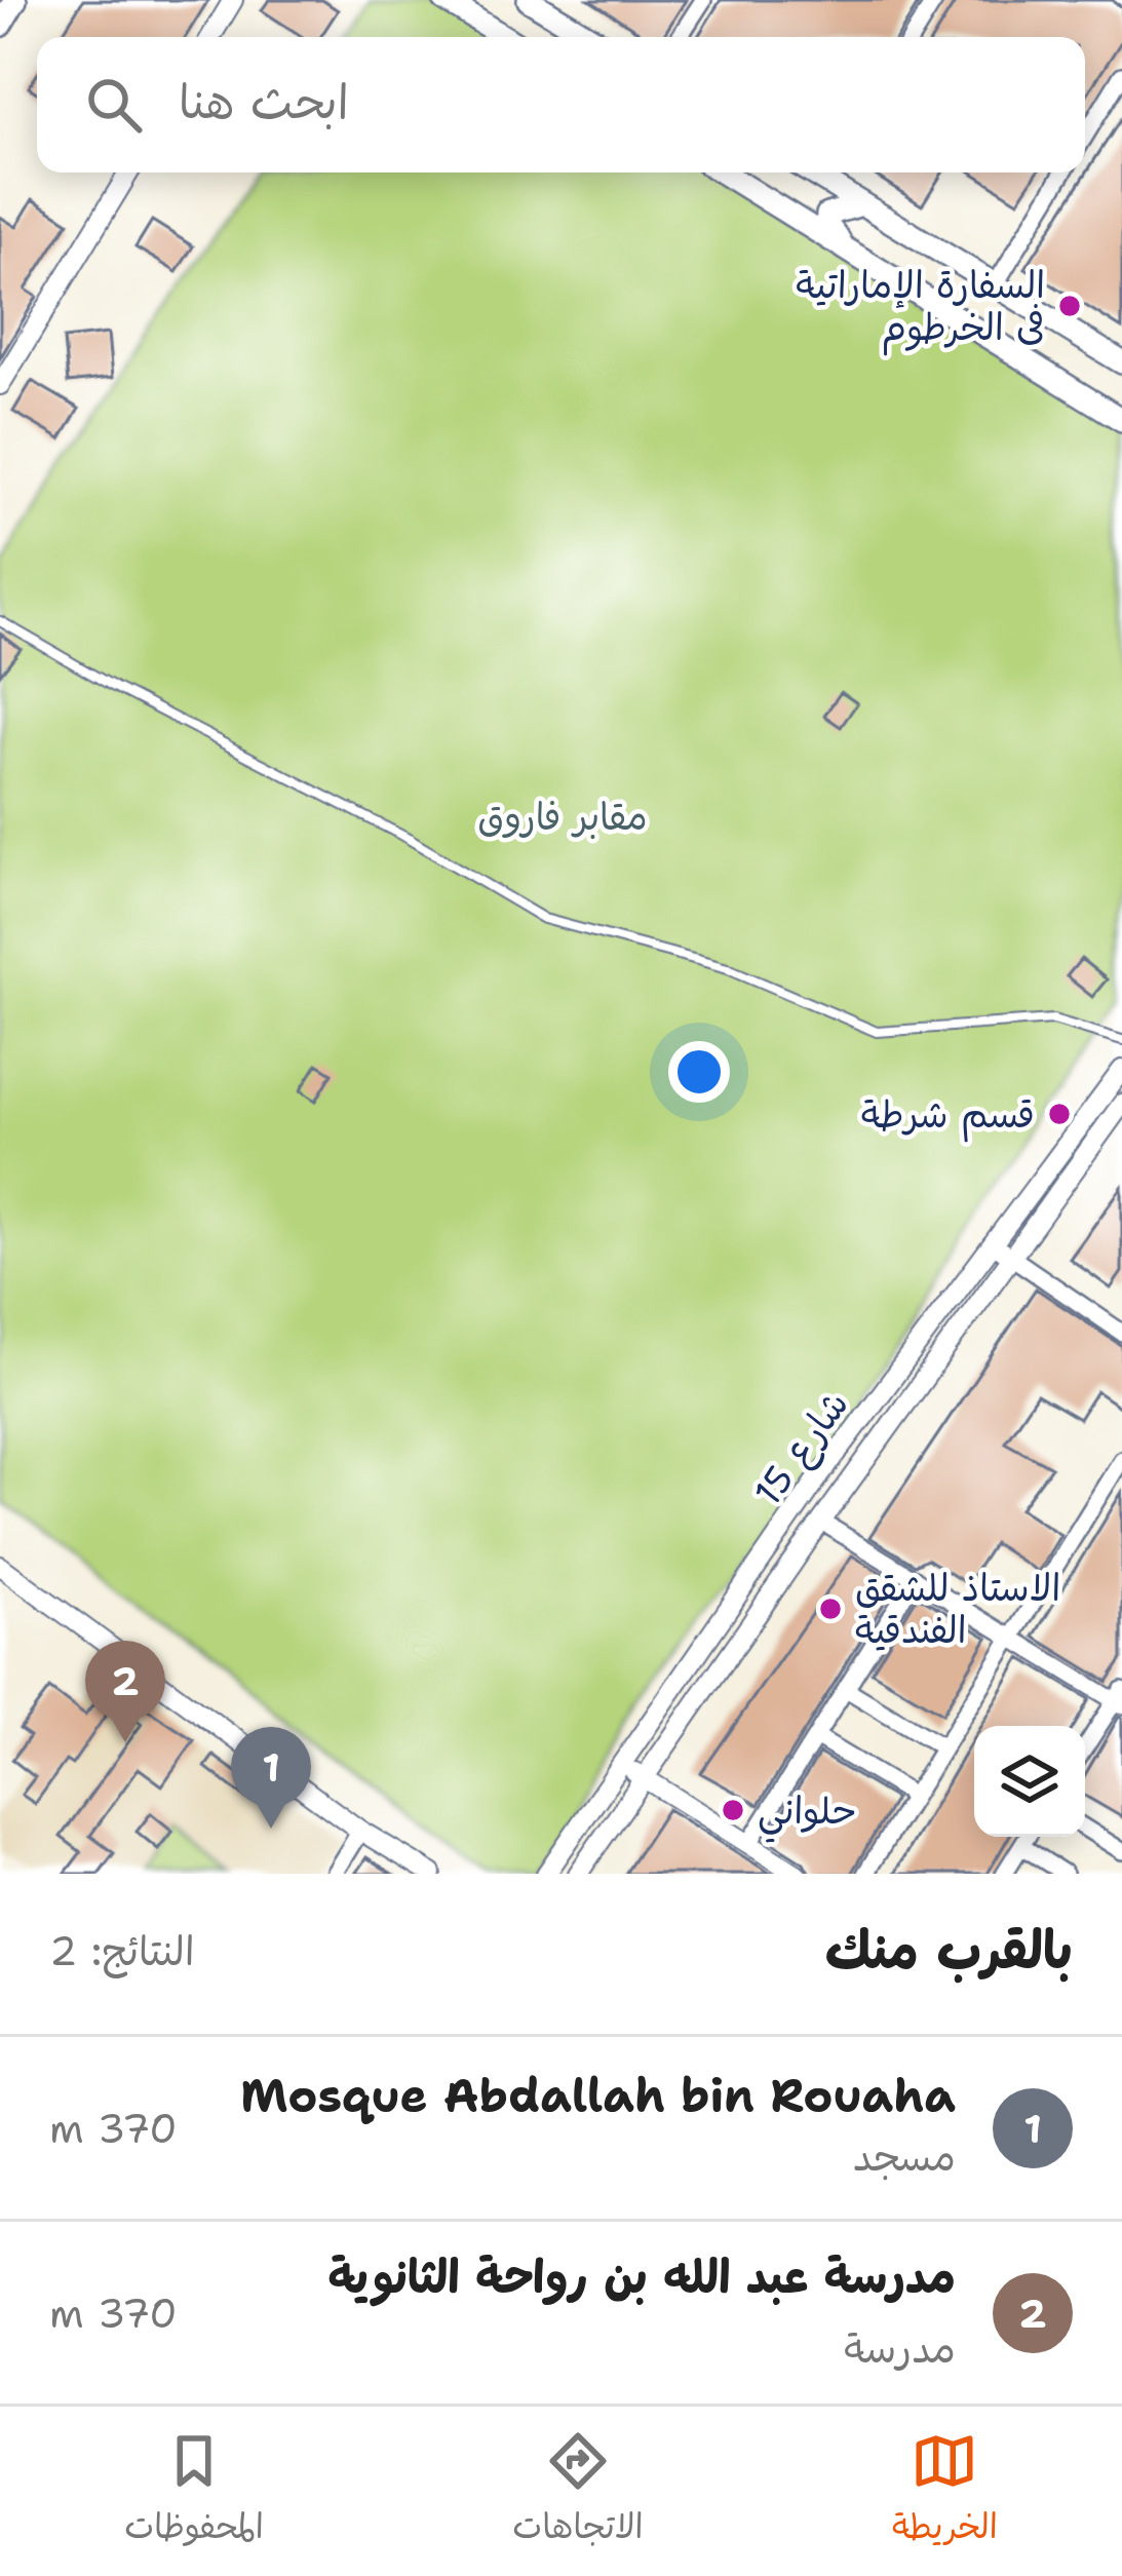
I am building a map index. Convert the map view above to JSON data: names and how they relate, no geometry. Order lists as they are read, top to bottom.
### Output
{
  "streets": {
    "street": ["شارع 15"]
  },
  "parks": ["مقابر فاروق"],
  "places": [
    "السفارة الإماراتية فى الخرطوم",
    "قسم شرطة",
    "الاستاذ للشقق الفندقية",
    "حلواني"
  ],
  "page": {
    "search": "ابحث هنا",
    "pins": ["2", "1"],
    "heading": ["بالقرب منك", "النتائج: 2"],
    "list": [
      {
        "mark": "1",
        "name": "Mosque Abdallah bin Rouaha",
        "note": "مسجد",
        "value": "370 m"
      },
      {
        "mark": "2",
        "name": "مدرسة عبد الله بن رواحة الثانوية",
        "note": "مدرسة",
        "value": "370 m"
      }
    ],
    "nav": ["الخريطة", "الاتجاهات", "المحفوظات"]
  }
}
